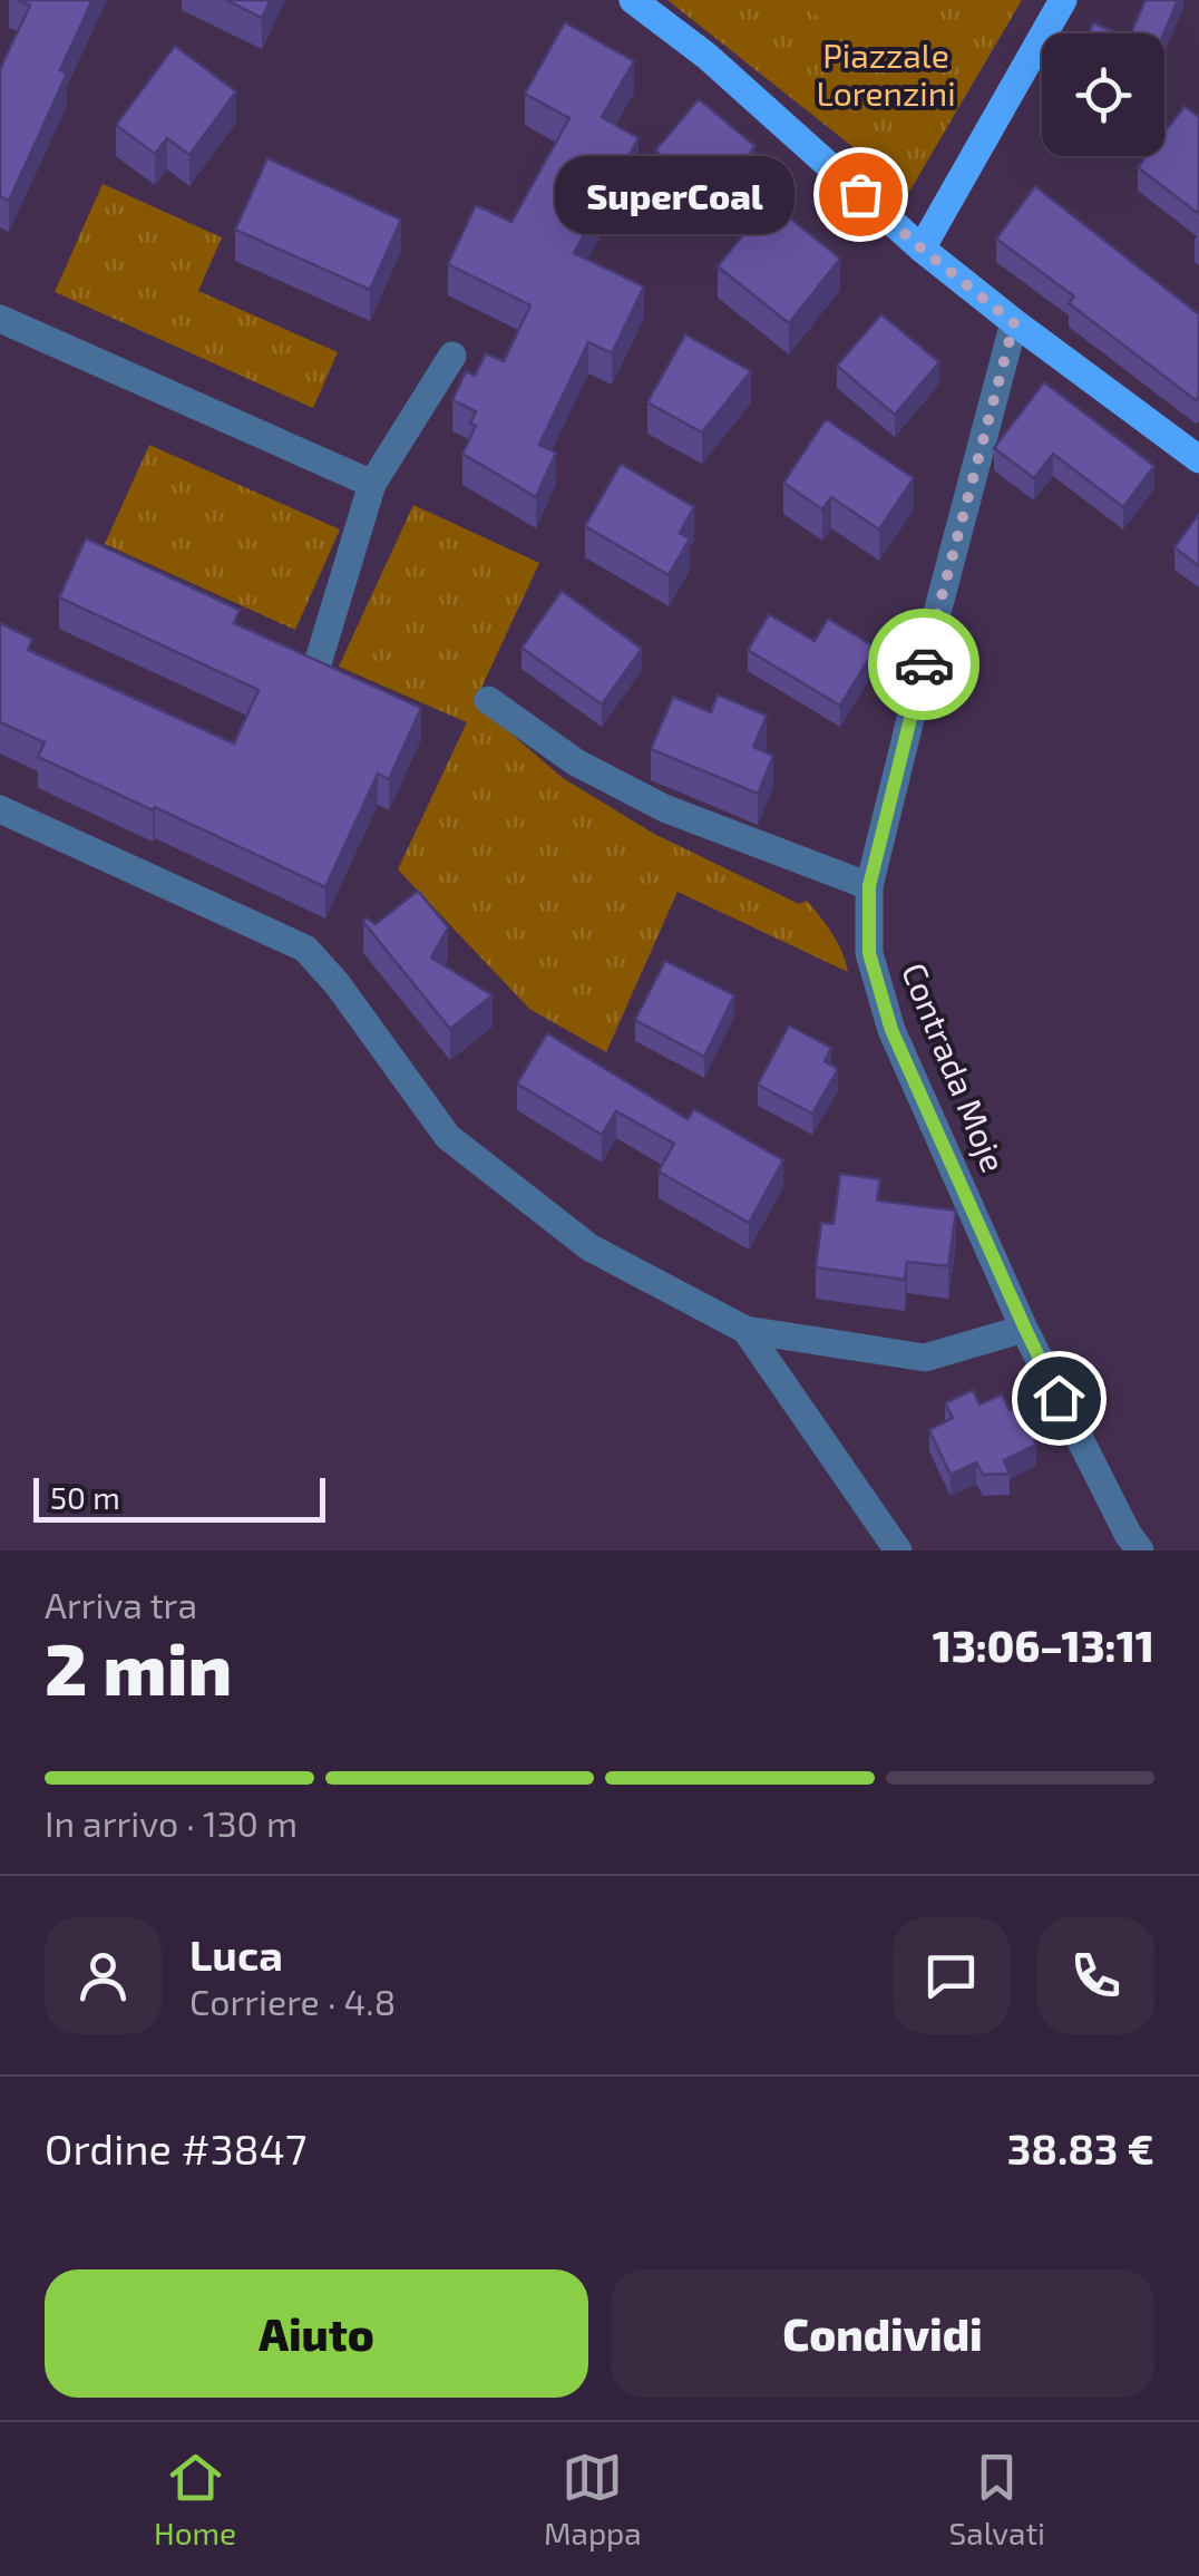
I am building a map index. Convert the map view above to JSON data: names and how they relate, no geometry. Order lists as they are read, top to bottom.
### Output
{
  "streets": {
    "street": ["Contrada Moje"]
  },
  "parks": ["Piazzale Lorenzini"],
  "places": ["SuperCoal"],
  "scale_bar": "50 m",
  "page": {
    "bubble": "SuperCoal",
    "scale": "50 m",
    "heading": ["2 min", "Arriva tra", "13:06–13:11"],
    "panel": [
      "Luca",
      "Corriere · 4.8",
      "Ordine #3847",
      "38.83 €"
    ],
    "bar": "In arrivo · 130 m",
    "buttons": ["Aiuto", "Condividi"],
    "tabs": ["Home", "Mappa", "Salvati"]
  }
}
